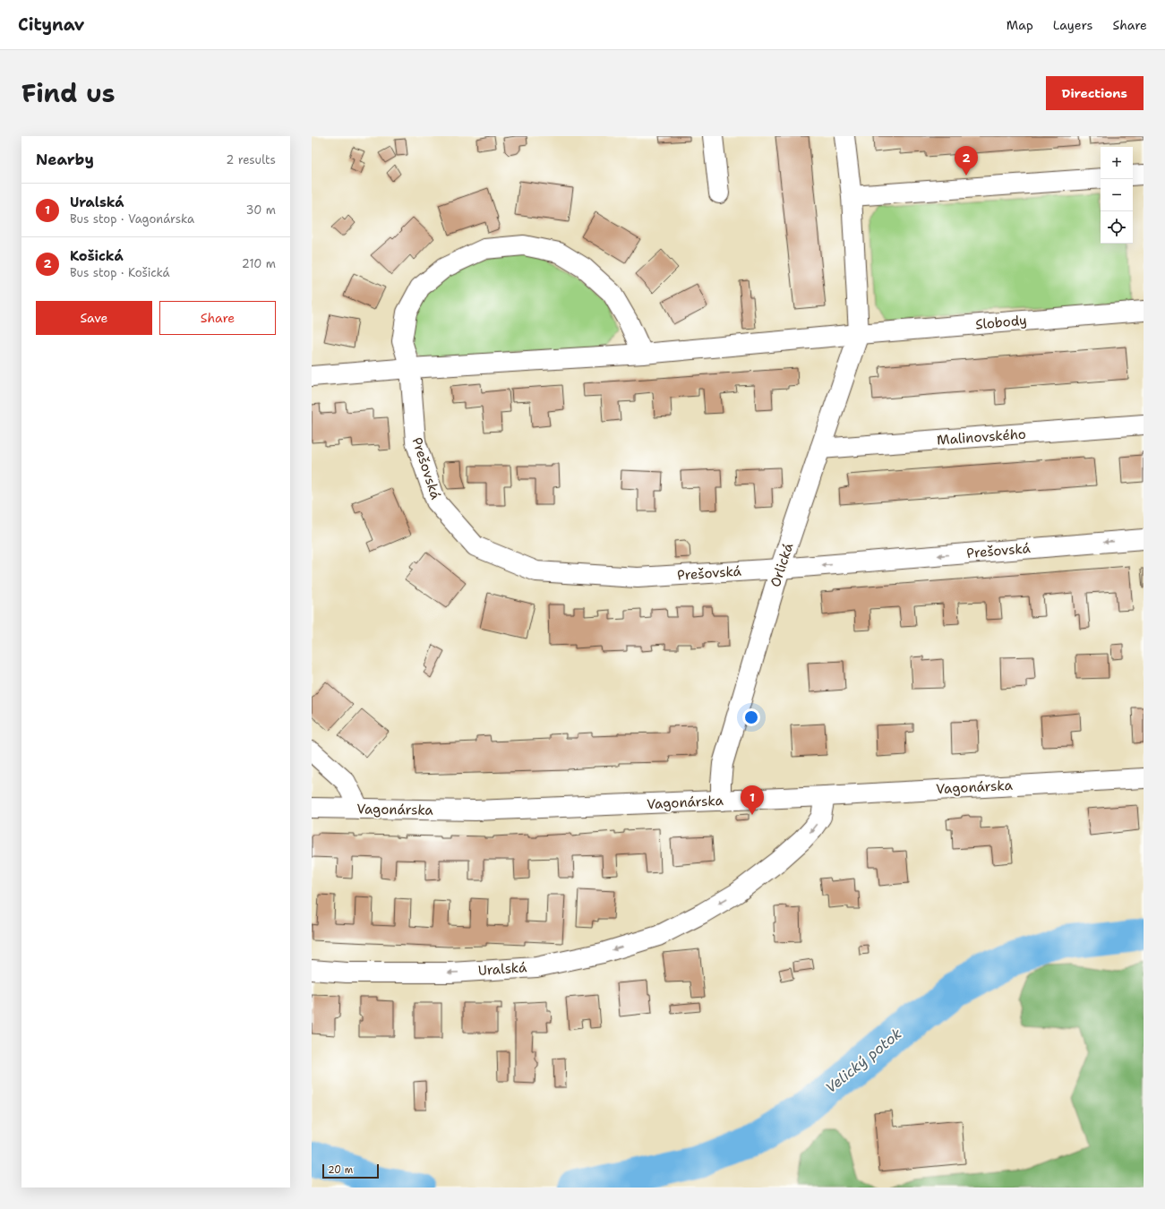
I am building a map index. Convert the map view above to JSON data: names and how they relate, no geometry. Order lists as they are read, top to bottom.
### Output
{
  "streets": {
    "street": [
      "Slobody",
      "Malinovského",
      "Prešovská",
      "Orlická",
      "Vagonárska",
      "Uralská"
    ]
  },
  "crossings": [
    ["Slobody", "Prešovská"],
    ["Slobody", "Orlická"],
    ["Malinovského", "Orlická"],
    ["Prešovská", "Orlická"],
    ["Orlická", "Vagonárska"],
    ["Vagonárska", "Uralská"]
  ],
  "one_way": ["Uralská"],
  "water": ["Velický potok"],
  "scale_bar": "20 m",
  "page": {
    "header": "Citynav",
    "nav": ["Map", "Layers", "Share"],
    "title": "Find us",
    "buttons": [
      "Directions",
      ["Save", "Share"]
    ],
    "heading": ["Nearby", "2 results"],
    "pins": ["2", "1"],
    "map_buttons": ["+", "−"],
    "list": [
      {
        "mark": "1",
        "name": "Uralská",
        "note": "Bus stop · Vagonárska",
        "value": "30 m"
      },
      {
        "mark": "2",
        "name": "Košická",
        "note": "Bus stop · Košická",
        "value": "210 m"
      }
    ],
    "scale": "20 m"
  }
}
